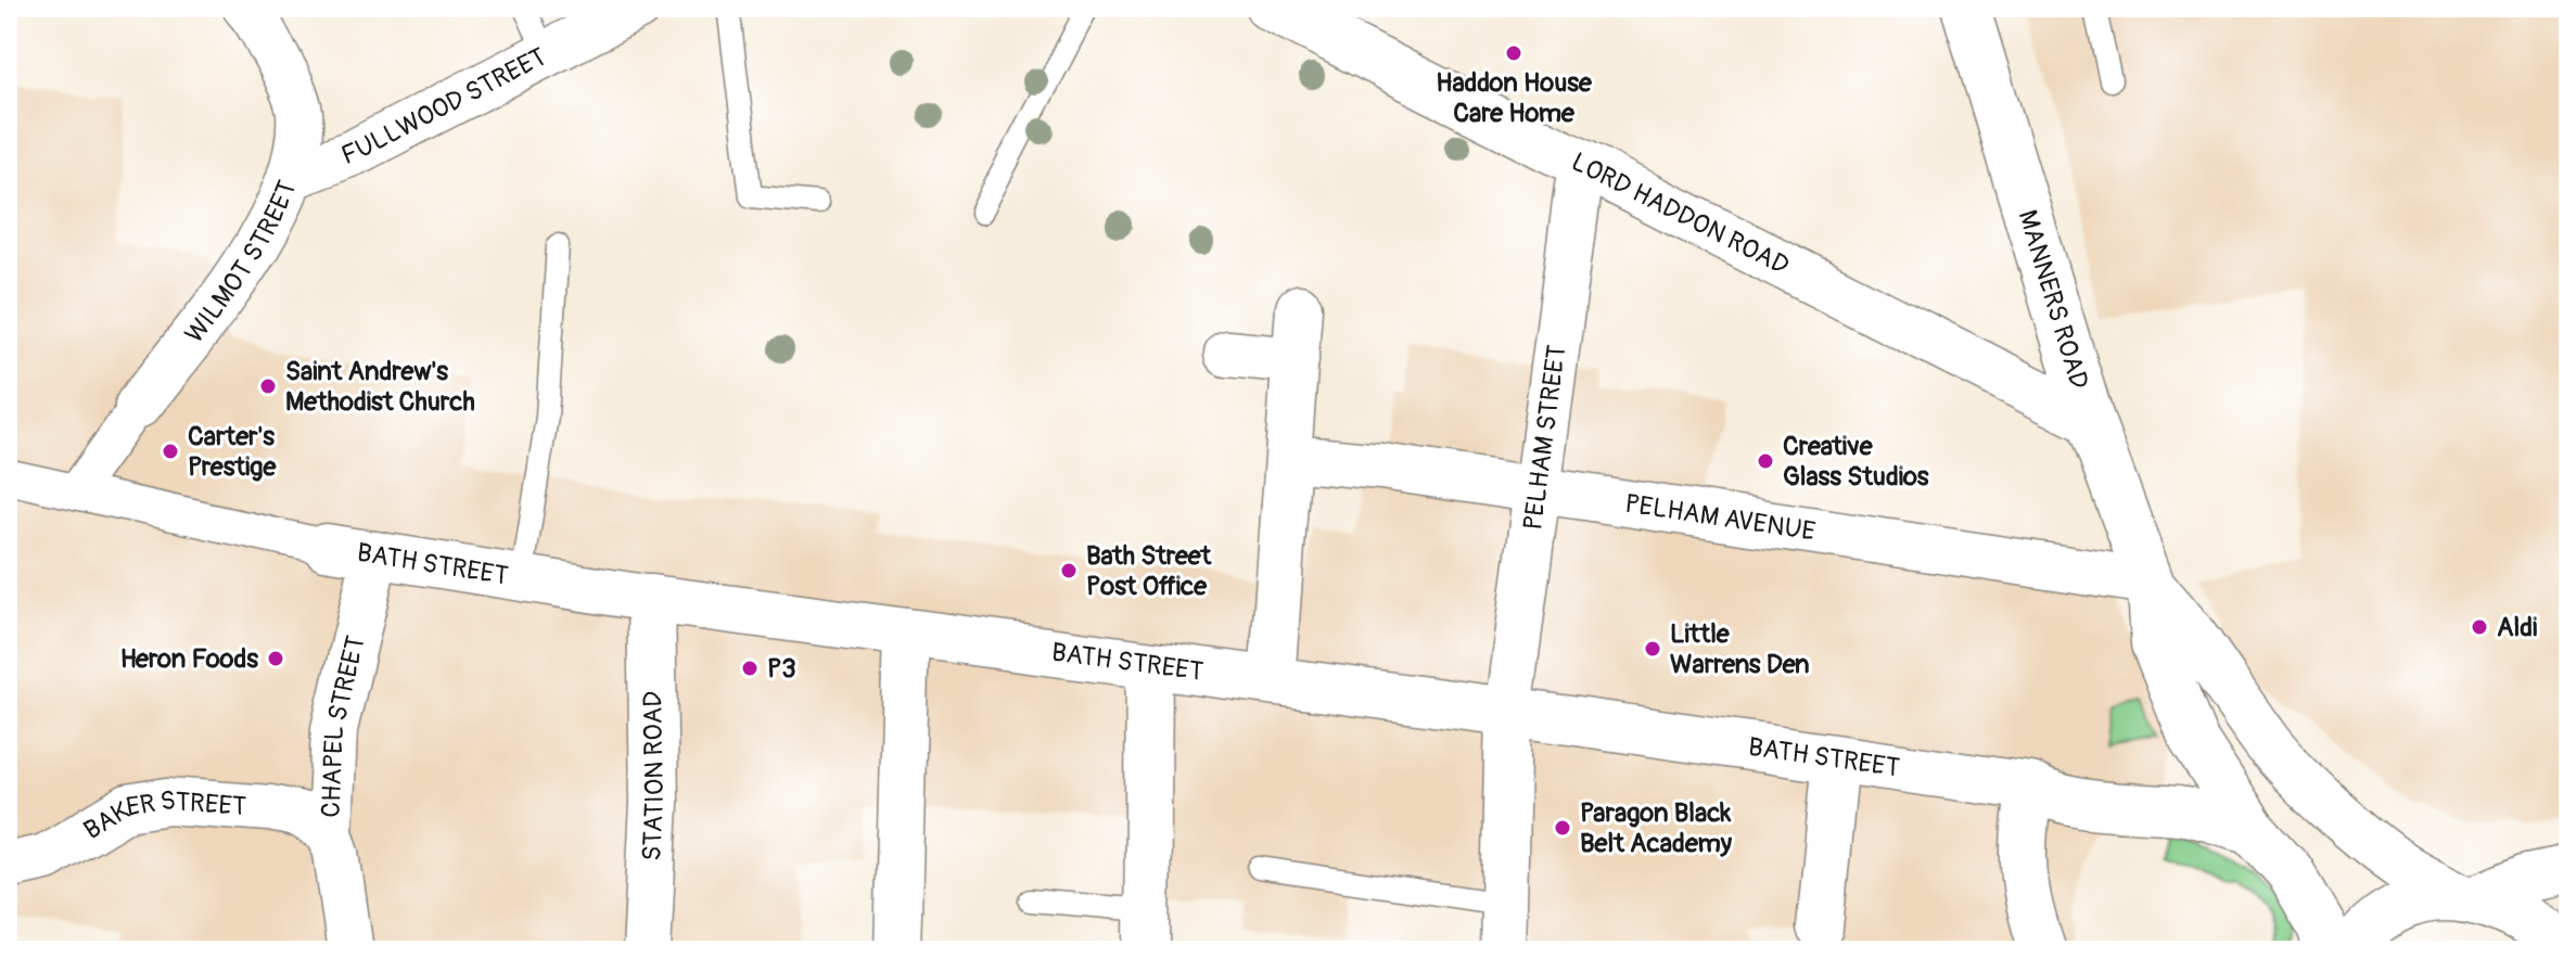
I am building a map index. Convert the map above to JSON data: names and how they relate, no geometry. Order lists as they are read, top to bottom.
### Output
{
  "streets": {
    "street": [
      "FULLWOOD STREET",
      "LORD HADDON ROAD",
      "WILMOT STREET",
      "MANNERS ROAD",
      "PELHAM STREET",
      "PELHAM AVENUE",
      "BATH STREET",
      "CHAPEL STREET",
      "STATION ROAD",
      "BAKER STREET"
    ]
  },
  "crossings": [
    ["FULLWOOD STREET", "WILMOT STREET"],
    ["LORD HADDON ROAD", "MANNERS ROAD"],
    ["LORD HADDON ROAD", "PELHAM STREET"],
    ["WILMOT STREET", "BATH STREET"],
    ["MANNERS ROAD", "PELHAM AVENUE"],
    ["MANNERS ROAD", "BATH STREET"],
    ["PELHAM STREET", "PELHAM AVENUE"],
    ["PELHAM STREET", "BATH STREET"],
    ["BATH STREET", "CHAPEL STREET"],
    ["BATH STREET", "STATION ROAD"],
    ["CHAPEL STREET", "BAKER STREET"]
  ],
  "places": [
    "Haddon House Care Home",
    "Saint Andrew's Methodist Church",
    "Carter's Prestige",
    "Creative Glass Studios",
    "Bath Street Post Office",
    "Aldi",
    "Little Warrens Den",
    "Heron Foods",
    "P3",
    "Paragon Black Belt Academy"
  ]
}
